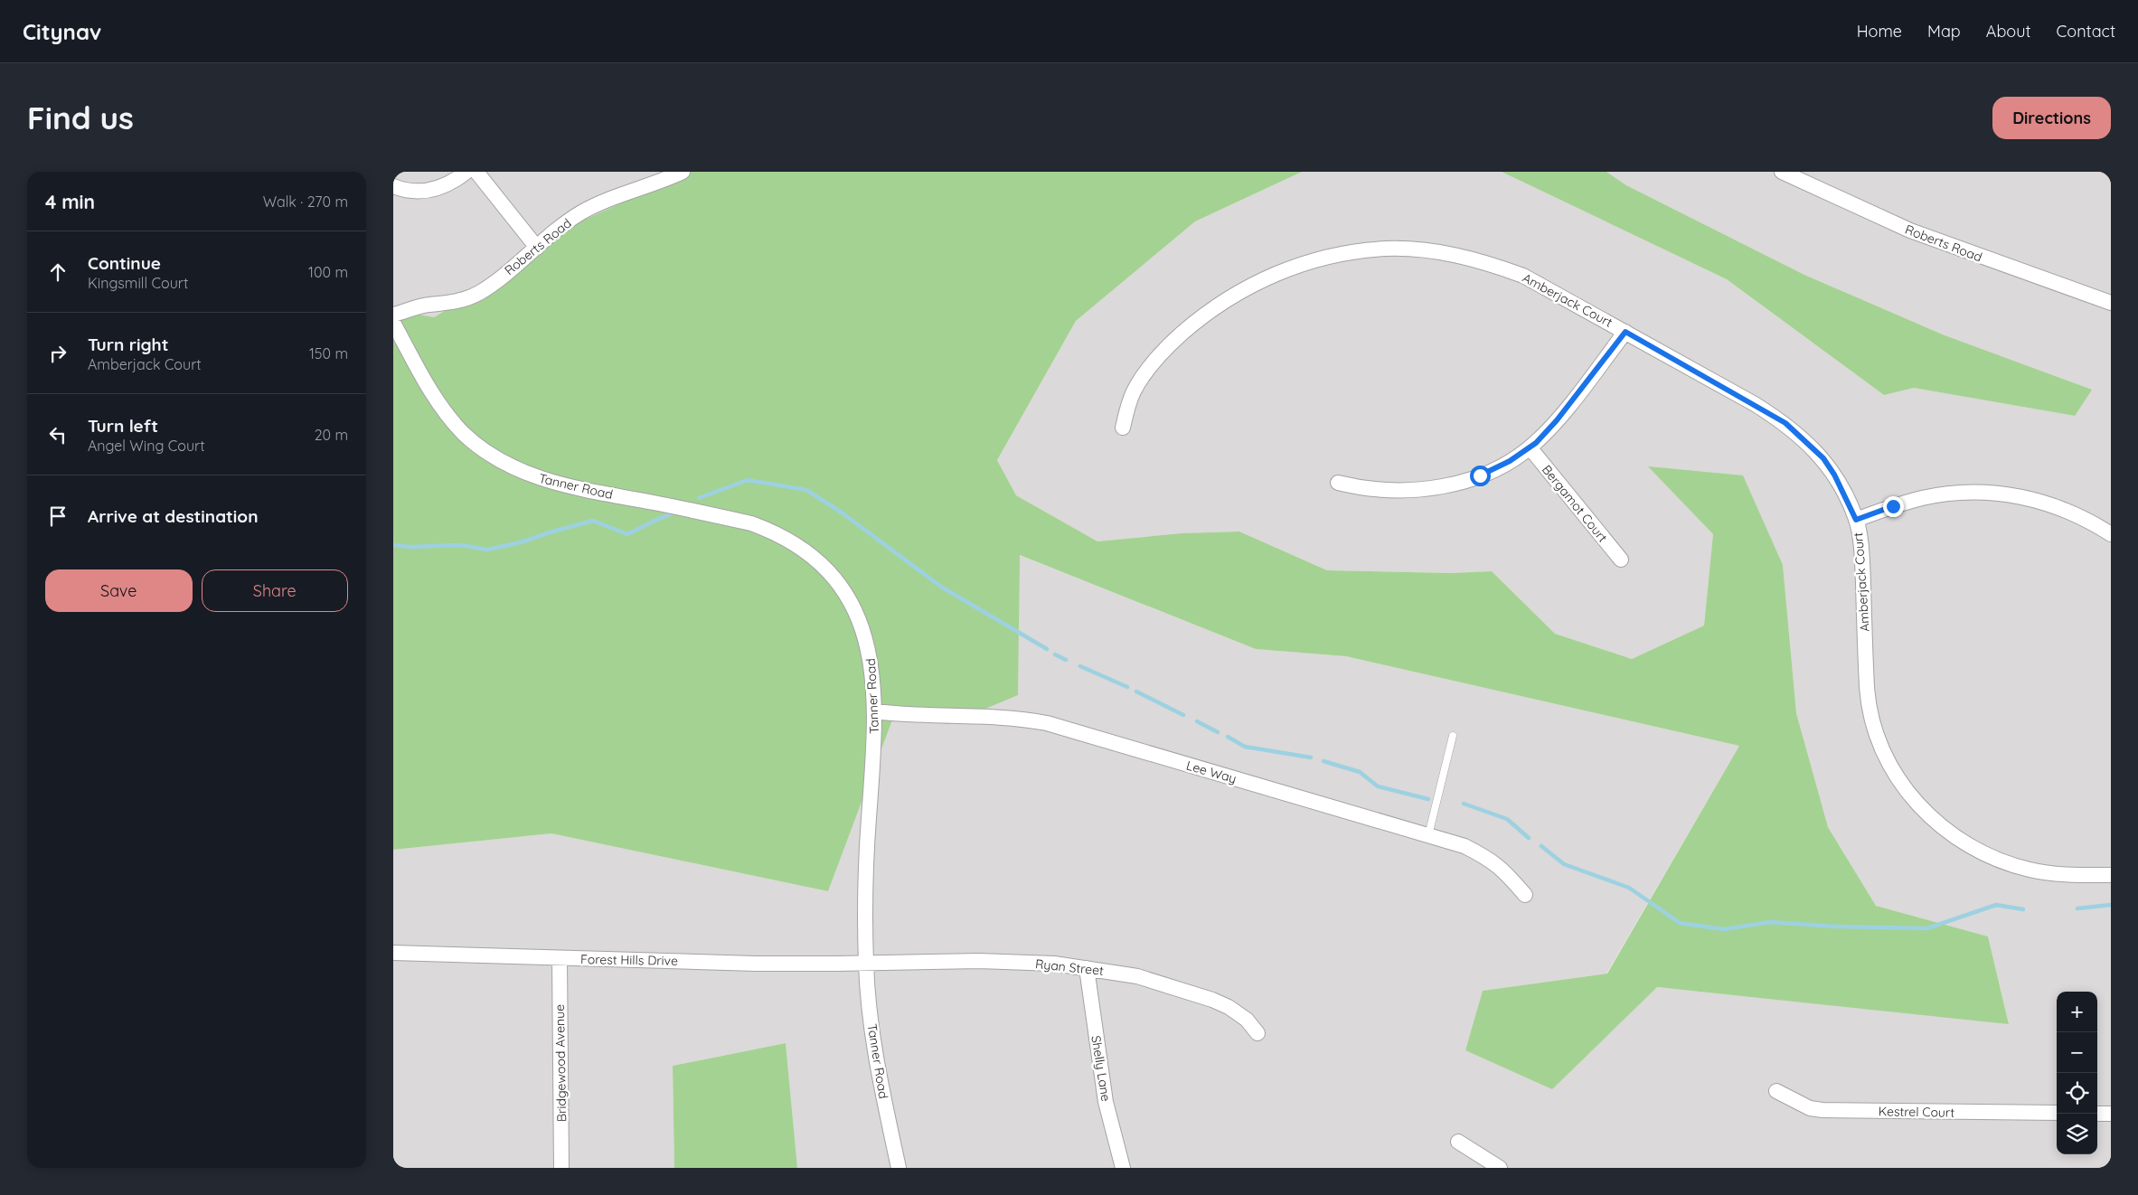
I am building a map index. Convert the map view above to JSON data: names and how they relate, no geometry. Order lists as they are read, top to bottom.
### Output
{
  "streets": {
    "street": [
      "Roberts Road",
      "Amberjack Court",
      "Tanner Road",
      "Bergamot Court",
      "Lee Way",
      "Forest Hills Drive",
      "Ryan Street",
      "Bridgewood Avenue",
      "Shelly Lane",
      "Kestrel Court"
    ]
  },
  "crossings": [
    ["Tanner Road", "Lee Way"],
    ["Tanner Road", "Forest Hills Drive"],
    ["Tanner Road", "Ryan Street"],
    ["Forest Hills Drive", "Ryan Street"],
    ["Forest Hills Drive", "Bridgewood Avenue"],
    ["Ryan Street", "Shelly Lane"]
  ],
  "page": {
    "header": "Citynav",
    "nav": [
      "Home",
      "Map",
      "About",
      "Contact"
    ],
    "buttons": [
      "Directions",
      ["Save", "Share"]
    ],
    "title": "Find us",
    "heading": ["4 min", "Walk · 270 m"],
    "list": [
      ["Continue", "Kingsmill Court", "100 m"],
      ["Turn right", "Amberjack Court", "150 m"],
      ["Turn left", "Angel Wing Court", "20 m"],
      "Arrive at destination"
    ],
    "map_buttons": ["+", "−"]
  }
}
